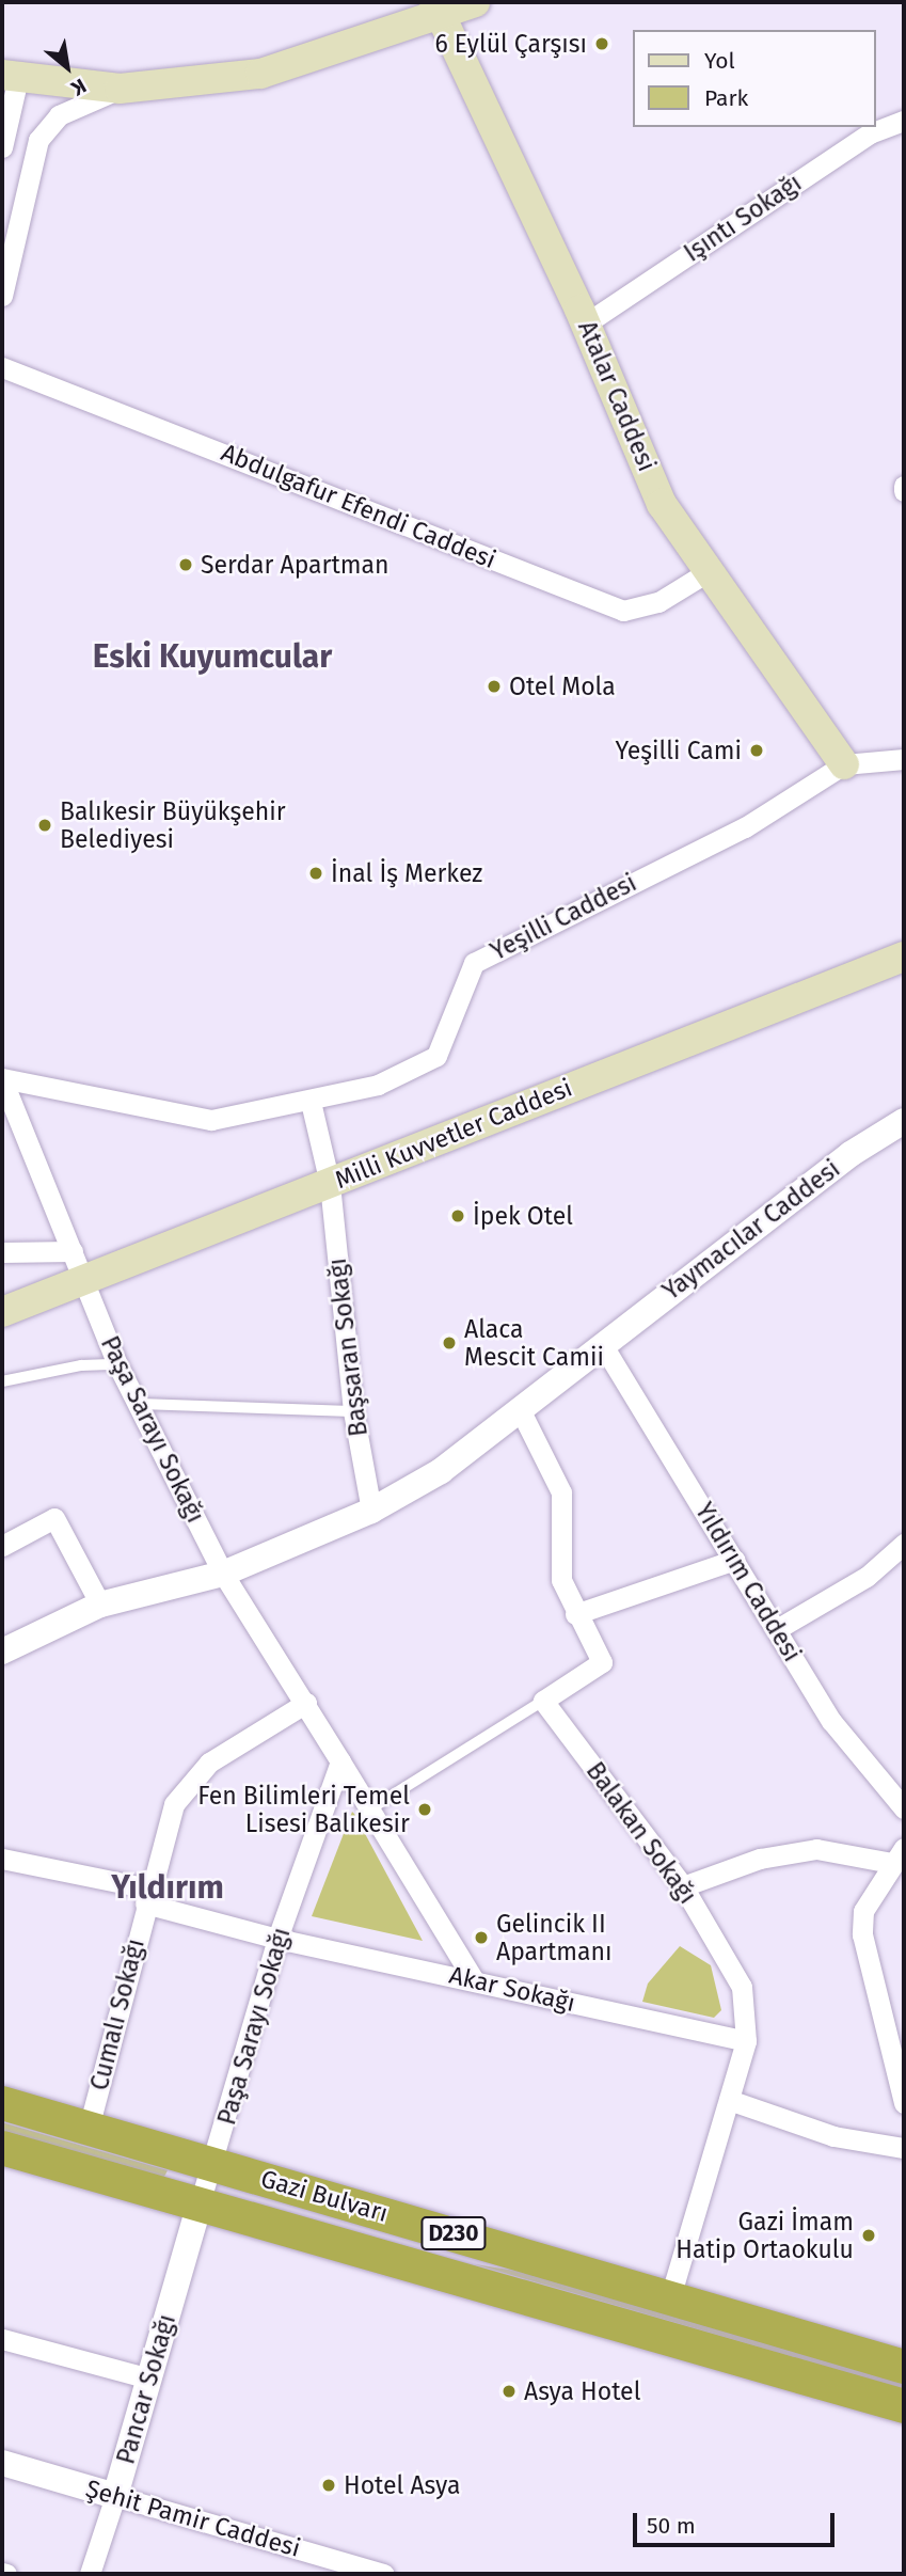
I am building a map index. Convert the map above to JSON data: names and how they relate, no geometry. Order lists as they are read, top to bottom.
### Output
{
  "streets": {
    "highway": ["Gazi Bulvarı", "D230"],
    "main road": ["Atalar Caddesi", "Milli Kuvvetler Caddesi"],
    "street": [
      "Işıntı Sokağı",
      "Abdulgafur Efendi Caddesi",
      "Yeşilli Caddesi",
      "Yaymacılar Caddesi",
      "Başsaran Sokağı",
      "Paşa Sarayı Sokağı",
      "Yıldırım Caddesi",
      "Balakan Sokağı",
      "Akar Sokağı",
      "Cumalı Sokağı",
      "Pancar Sokağı",
      "Şehit Pamir Caddesi"
    ]
  },
  "crossings": [
    ["Işıntı Sokağı", "Atalar Caddesi"],
    ["Atalar Caddesi", "Abdulgafur Efendi Caddesi"],
    ["Atalar Caddesi", "Yeşilli Caddesi"],
    ["Yeşilli Caddesi", "Başsaran Sokağı"],
    ["Yeşilli Caddesi", "Paşa Sarayı Sokağı"],
    ["Milli Kuvvetler Caddesi", "Başsaran Sokağı"],
    ["Milli Kuvvetler Caddesi", "Paşa Sarayı Sokağı"],
    ["Yaymacılar Caddesi", "Başsaran Sokağı"],
    ["Yaymacılar Caddesi", "Paşa Sarayı Sokağı"],
    ["Yaymacılar Caddesi", "Yıldırım Caddesi"],
    ["Paşa Sarayı Sokağı", "Akar Sokağı"],
    ["Paşa Sarayı Sokağı", "Cumalı Sokağı"],
    ["Paşa Sarayı Sokağı", "Gazi Bulvarı"],
    ["Paşa Sarayı Sokağı", "Pancar Sokağı"],
    ["Balakan Sokağı", "Akar Sokağı"],
    ["Balakan Sokağı", "Gazi Bulvarı"],
    ["Akar Sokağı", "Cumalı Sokağı"],
    ["Cumalı Sokağı", "Gazi Bulvarı"],
    ["Gazi Bulvarı", "Pancar Sokağı"],
    ["Pancar Sokağı", "Şehit Pamir Caddesi"]
  ],
  "districts": ["Eski Kuyumcular", "Yıldırım"],
  "places": [
    "6 Eylül Çarşısı",
    "Serdar Apartman",
    "Otel Mola",
    "Yeşilli Cami",
    "Balıkesir Büyükşehir Belediyesi",
    "İnal İş Merkez",
    "İpek Otel",
    "Alaca Mescit Camii",
    "Fen Bilimleri Temel Lisesi Balıkesir",
    "Gelincik II Apartmanı",
    "Gazi İmam Hatip Ortaokulu",
    "Asya Hotel",
    "Hotel Asya"
  ],
  "legend": ["Yol", "Park"],
  "scale_bar": "50 m",
  "north": "bottom right"
}
